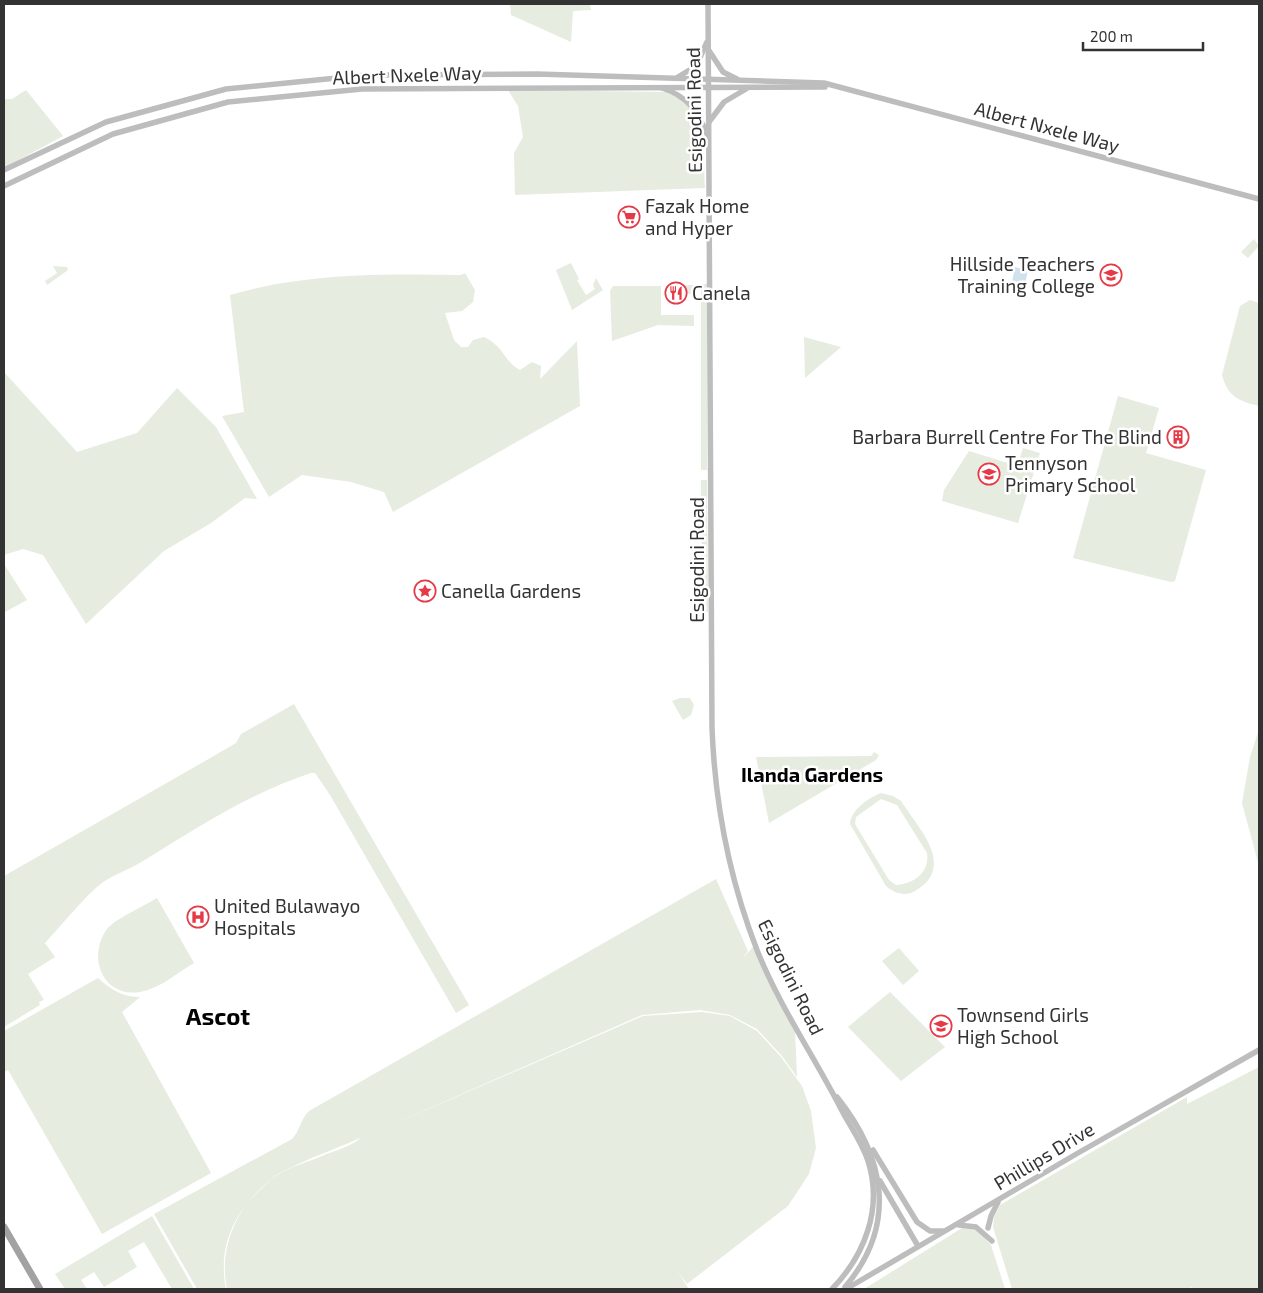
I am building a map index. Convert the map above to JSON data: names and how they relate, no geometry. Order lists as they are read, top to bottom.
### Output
{
  "streets": {
    "main road": ["Albert Nxele Way", "Esigodini Road", "Phillips Drive"]
  },
  "crossings": [
    ["Albert Nxele Way", "Esigodini Road"],
    ["Esigodini Road", "Phillips Drive"]
  ],
  "districts": ["Ilanda Gardens", "Ascot"],
  "places": {
    "supermarket": ["Fazak Home and Hyper"],
    "school or university": ["Hillside Teachers Training College", "Tennyson Primary School", "Townsend Girls High School"],
    "restaurant": ["Canela"],
    "building": ["Barbara Burrell Centre For The Blind"],
    "place": ["Canella Gardens"],
    "hospital": ["United Bulawayo Hospitals"]
  },
  "scale_bar": "200 m"
}
